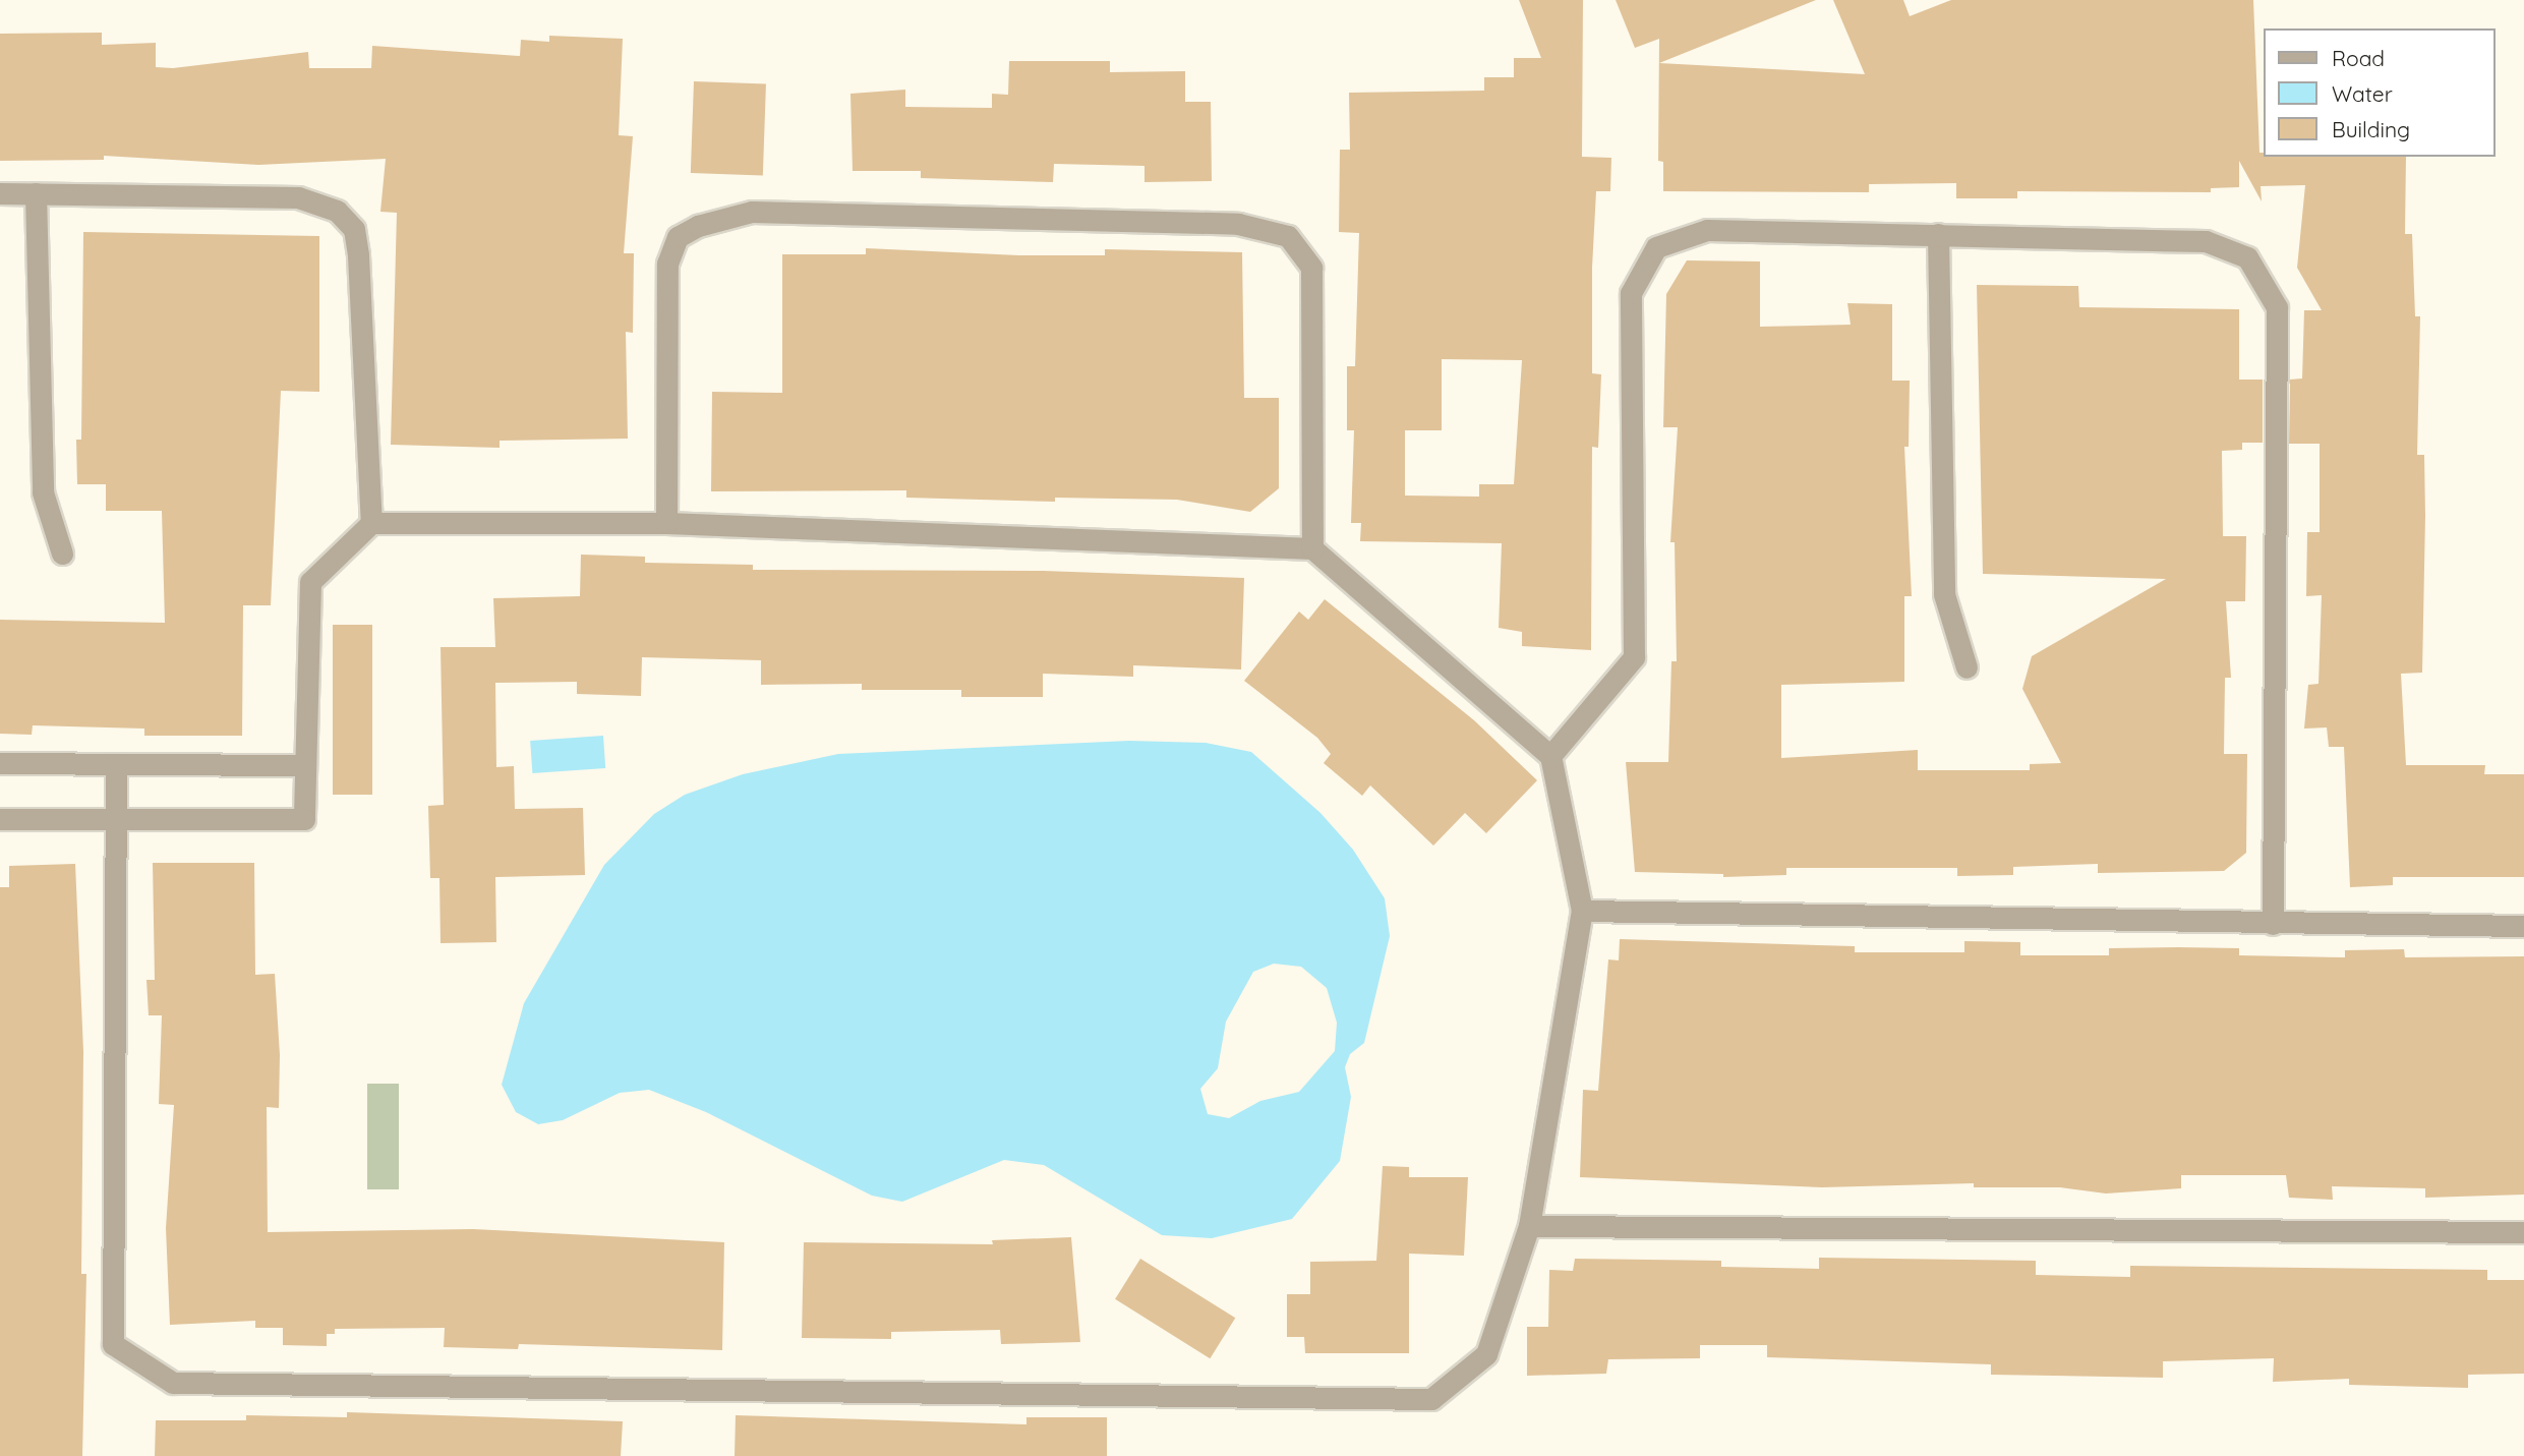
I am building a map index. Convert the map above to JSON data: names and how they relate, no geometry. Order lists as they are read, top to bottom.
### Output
{
  "legend": ["Road", "Water", "Building"]
}
